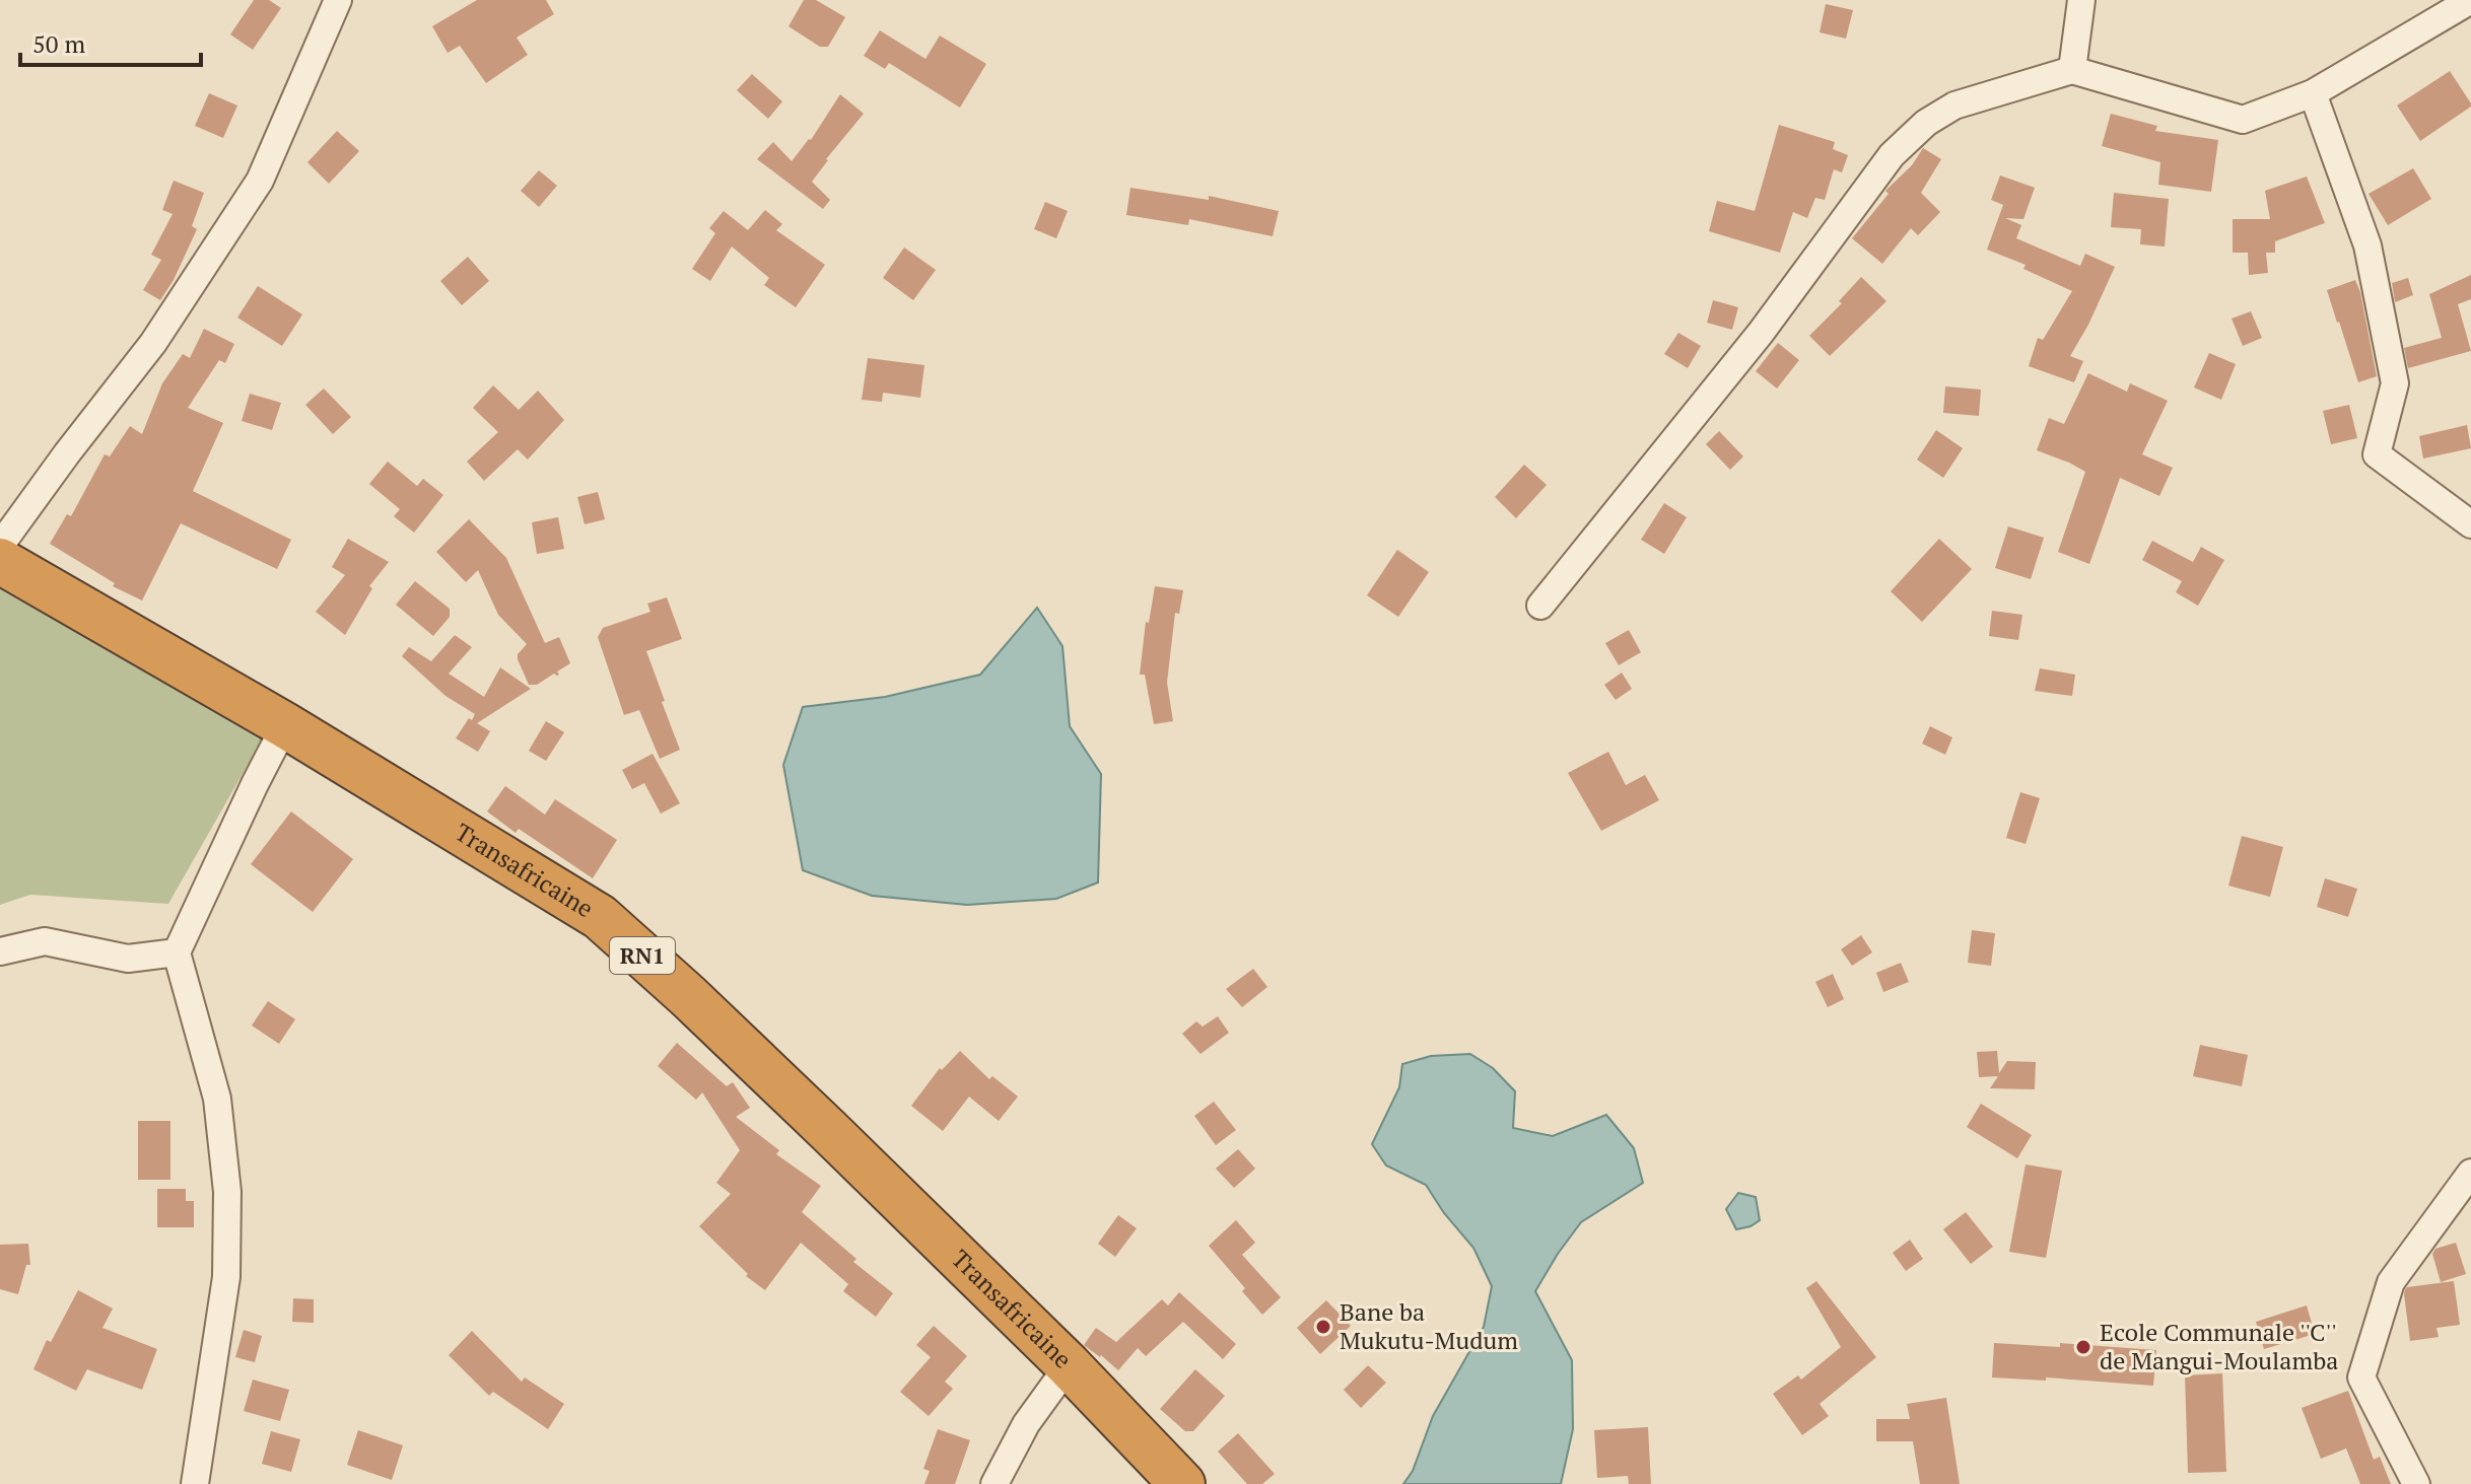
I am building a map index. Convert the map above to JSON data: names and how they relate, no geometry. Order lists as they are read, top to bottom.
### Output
{
  "streets": {
    "highway": ["Transafricaine", "RN1"]
  },
  "places": ["Bane ba Mukutu-Mudum", "Ecole Communale ''C'' de Mangui-Moulamba"],
  "scale_bar": "50 m"
}
